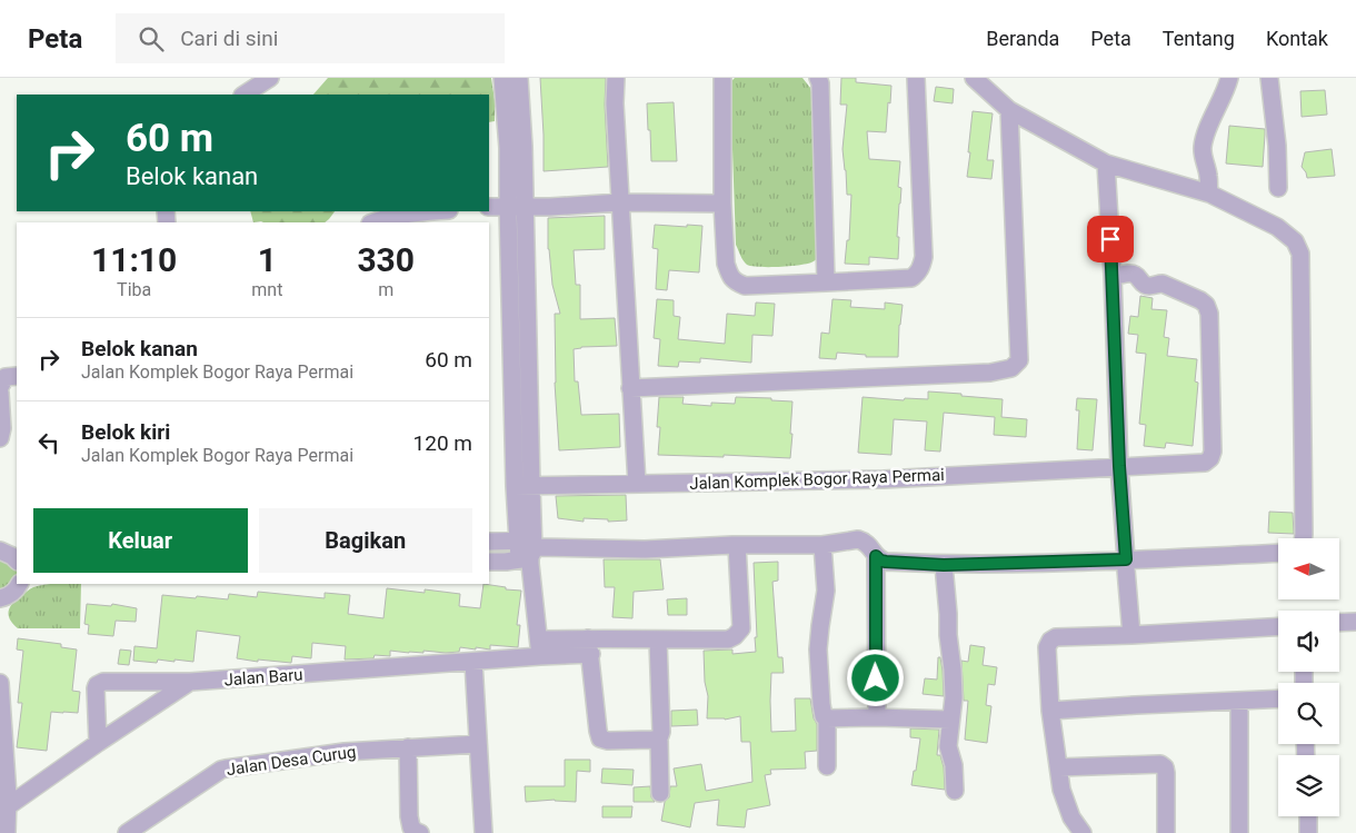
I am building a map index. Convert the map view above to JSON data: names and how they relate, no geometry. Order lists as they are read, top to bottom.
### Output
{
  "streets": {
    "street": ["Jalan Komplek Bogor Raya Permai", "Jalan Baru", "Jalan Desa Curug"]
  },
  "north": "left",
  "page": {
    "header": "Peta",
    "search": "Cari di sini",
    "nav": [
      "Beranda",
      "Peta",
      "Tentang",
      "Kontak"
    ],
    "turn": ["60 m", "Belok kanan"],
    "eta": [
      "11:10",
      "Tiba",
      "1",
      "mnt",
      "330",
      "m"
    ],
    "list": [
      {
        "name": "Belok kanan",
        "note": "Jalan Komplek Bogor Raya Permai",
        "value": "60 m"
      },
      {
        "name": "Belok kiri",
        "note": "Jalan Komplek Bogor Raya Permai",
        "value": "120 m"
      }
    ],
    "buttons": ["Keluar", "Bagikan"]
  }
}
